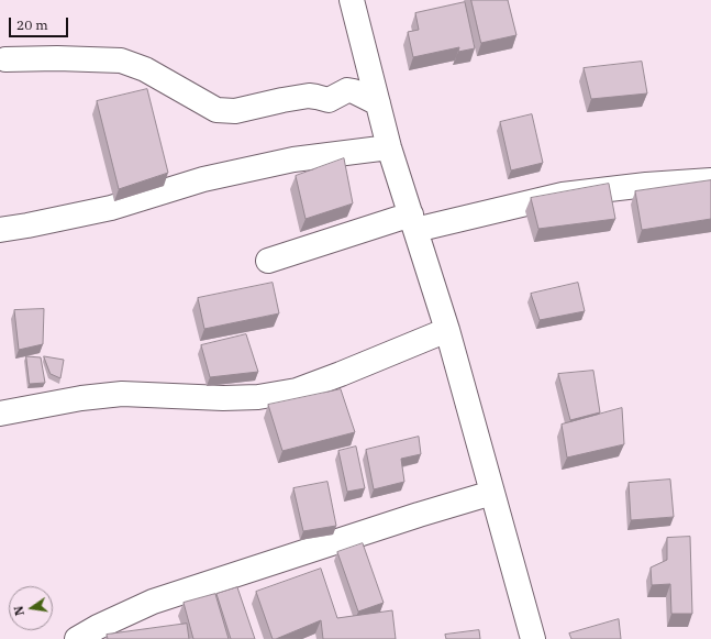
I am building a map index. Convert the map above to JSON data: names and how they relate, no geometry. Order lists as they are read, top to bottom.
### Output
{
  "scale_bar": "20 m",
  "north": "left"
}
